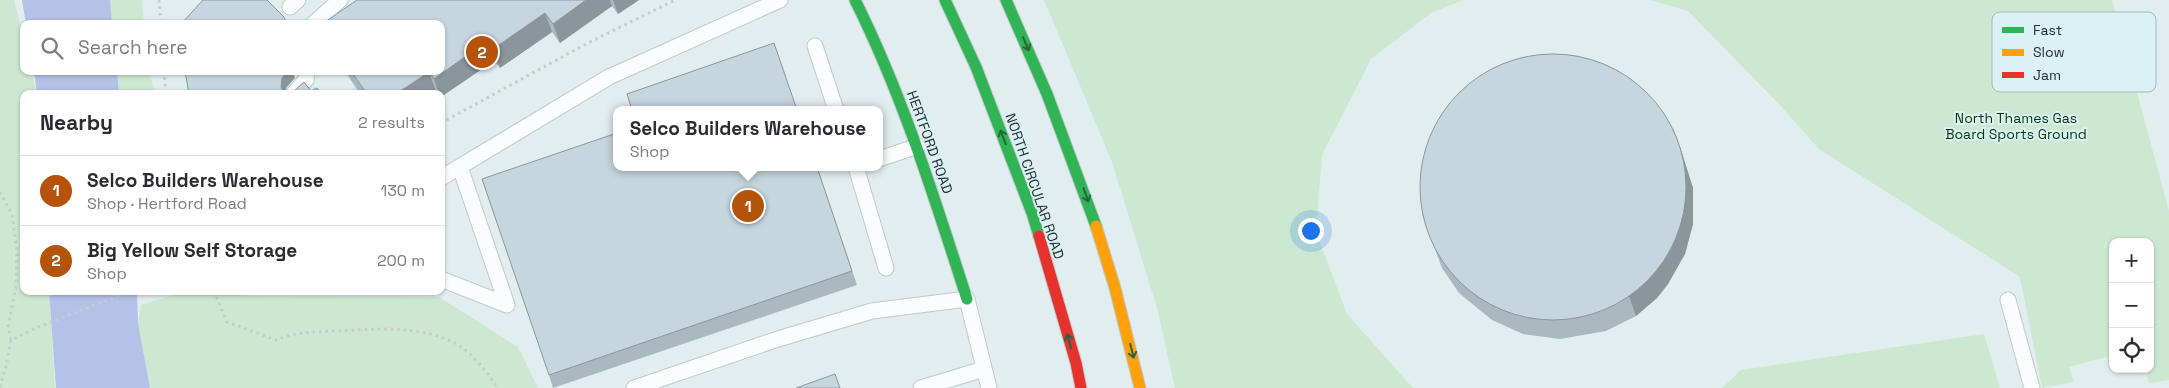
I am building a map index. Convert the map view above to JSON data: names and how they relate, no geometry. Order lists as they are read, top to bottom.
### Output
{
  "streets": {
    "main road": ["HERTFORD ROAD", "NORTH CIRCULAR ROAD"]
  },
  "parks": ["North Thames Gas Board Sports Ground"],
  "legend": ["Fast", "Slow", "Jam"],
  "page": {
    "search": "Search here",
    "pins": ["2", "1"],
    "heading": ["Nearby", "2 results"],
    "popup": ["Selco Builders Warehouse", "Shop"],
    "list": [
      {
        "mark": "1",
        "name": "Selco Builders Warehouse",
        "note": "Shop · Hertford Road",
        "value": "130 m"
      },
      {
        "mark": "2",
        "name": "Big Yellow Self Storage",
        "note": "Shop",
        "value": "200 m"
      }
    ],
    "map_buttons": ["+", "−"]
  }
}
